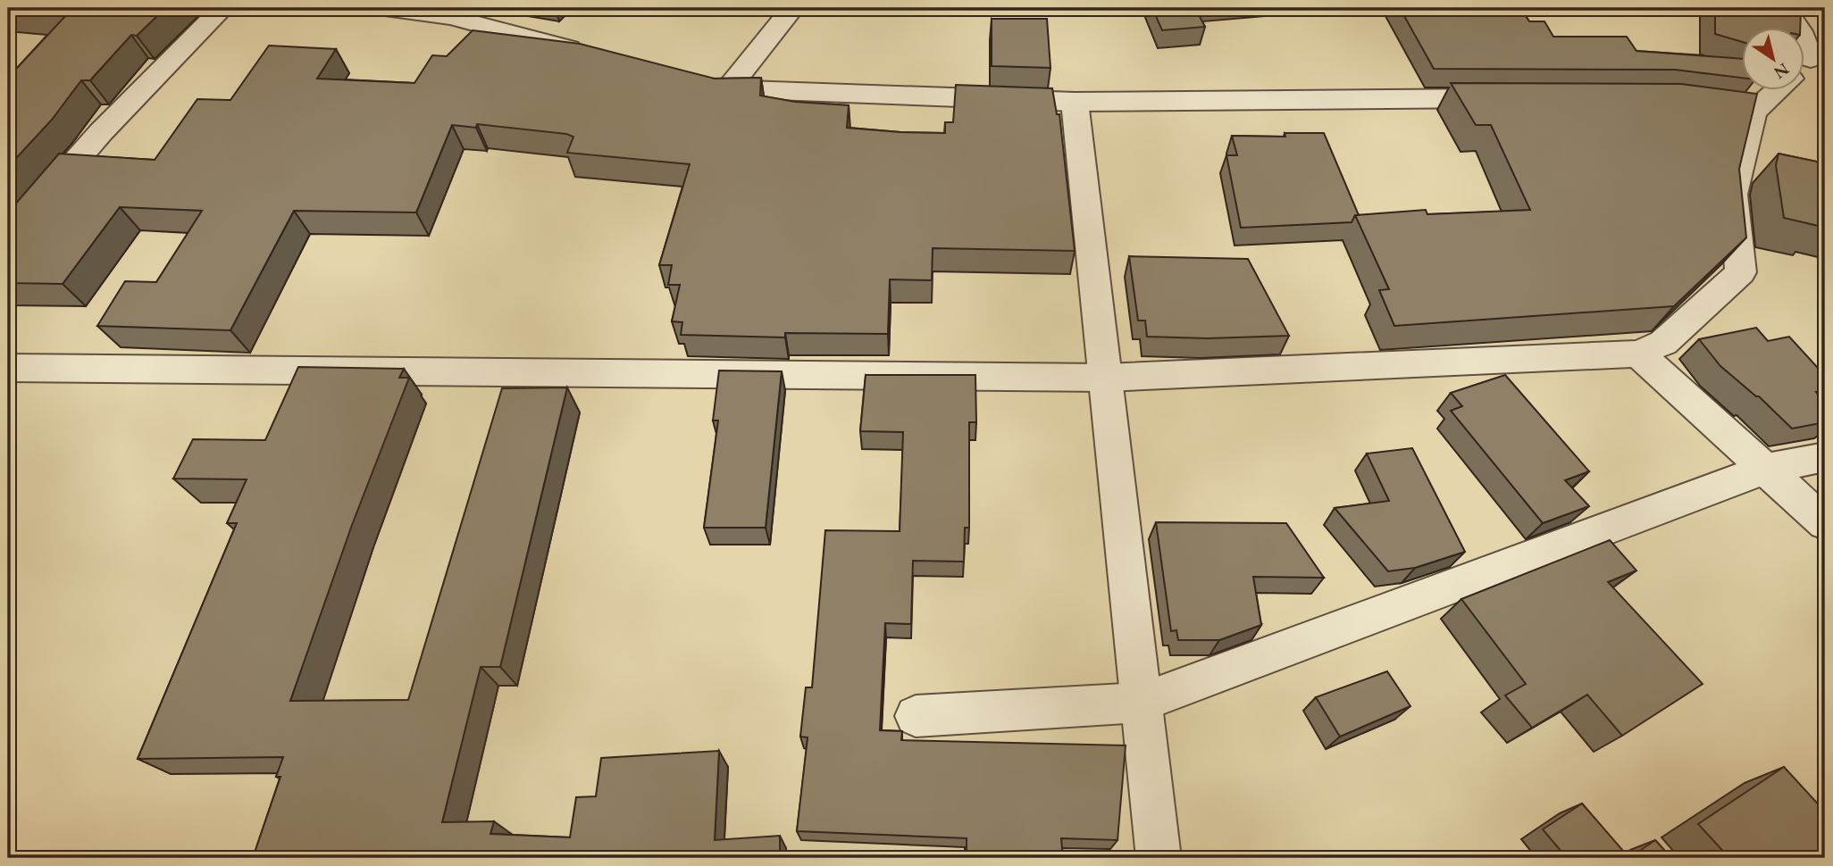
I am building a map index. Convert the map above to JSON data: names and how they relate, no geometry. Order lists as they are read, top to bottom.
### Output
{
  "north": "bottom right"
}
